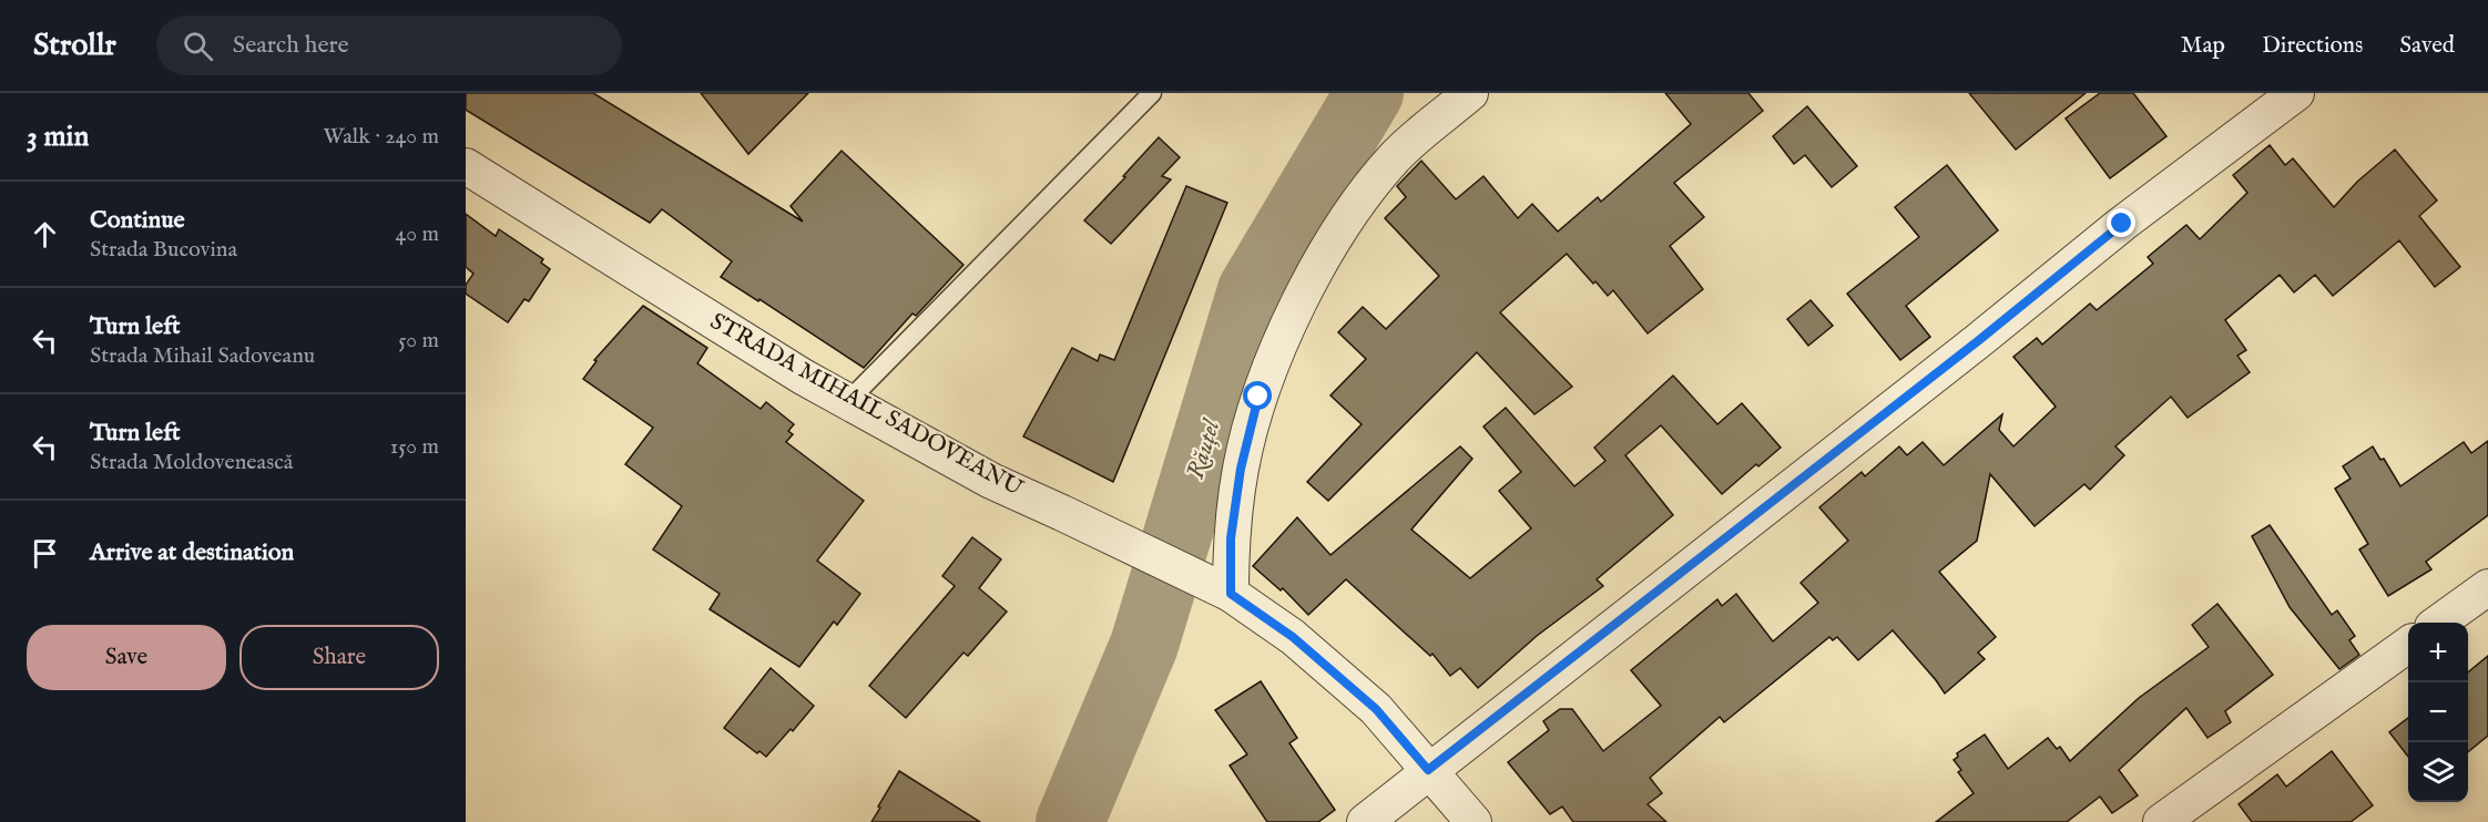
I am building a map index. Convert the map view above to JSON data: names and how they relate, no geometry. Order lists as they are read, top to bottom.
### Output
{
  "streets": {
    "street": ["STRADA MIHAIL SADOVEANU"]
  },
  "water": ["Răuțel"],
  "page": {
    "header": "Strollr",
    "search": "Search here",
    "nav": ["Map", "Directions", "Saved"],
    "heading": ["3 min", "Walk · 240 m"],
    "list": [
      ["Continue", "Strada Bucovina", "40 m"],
      ["Turn left", "Strada Mihail Sadoveanu", "50 m"],
      ["Turn left", "Strada Moldovenească", "150 m"],
      "Arrive at destination"
    ],
    "buttons": ["Save", "Share"],
    "map_buttons": ["+", "−"]
  }
}
